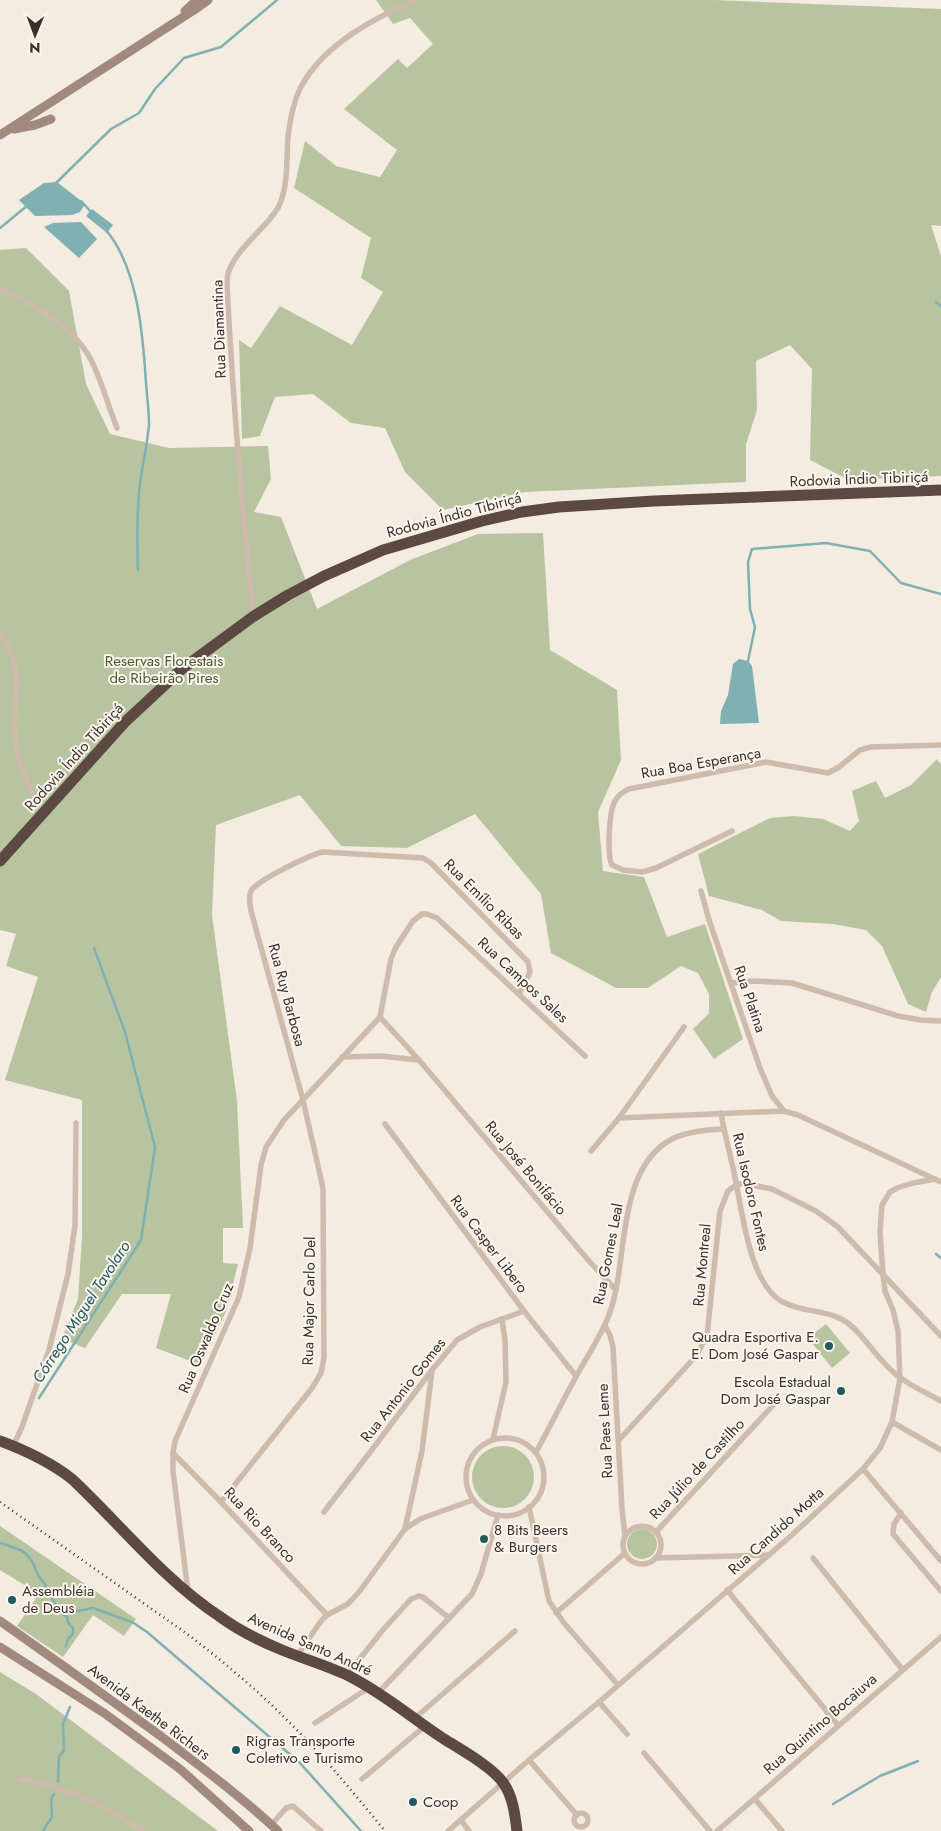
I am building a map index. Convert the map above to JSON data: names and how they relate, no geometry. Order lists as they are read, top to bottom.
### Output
{
  "streets": {
    "highway": ["Rodovia Índio Tibiriçá", "Avenida Santo André"],
    "main road": ["Avenida Kaethe Richers"],
    "street": [
      "Rua Diamantina",
      "Rua Boa Esperança",
      "Rua Emílio Ribas",
      "Rua Campos Sales",
      "Rua Ruy Barbosa",
      "Rua Platina",
      "Rua José Bonifácio",
      "Rua Isodoro Fontes",
      "Rua Casper Libero",
      "Rua Gomes Leal",
      "Rua Montreal",
      "Rua Major Carlo Del",
      "Rua Oswaldo Cruz",
      "Rua Antonio Gomes",
      "Rua Paes Leme",
      "Rua Júlio de Castilho",
      "Rua Rio Branco",
      "Rua Candido Motta",
      "Rua Quintino Bocaiuva"
    ]
  },
  "crossings": [
    ["Rua Diamantina", "Rodovia Índio Tibiriçá"],
    ["Rua Emílio Ribas", "Rua Campos Sales"],
    ["Rua Emílio Ribas", "Rua Ruy Barbosa"],
    ["Rua Campos Sales", "Rua José Bonifácio"],
    ["Rua Campos Sales", "Rua Oswaldo Cruz"],
    ["Rua Ruy Barbosa", "Rua Major Carlo Del"],
    ["Rua Ruy Barbosa", "Rua Oswaldo Cruz"],
    ["Rua José Bonifácio", "Rua Gomes Leal"],
    ["Rua José Bonifácio", "Rua Oswaldo Cruz"],
    ["Rua Isodoro Fontes", "Rua Gomes Leal"],
    ["Rua Isodoro Fontes", "Rua Montreal"],
    ["Rua Isodoro Fontes", "Rua Candido Motta"],
    ["Rua Casper Libero", "Rua Gomes Leal"],
    ["Rua Casper Libero", "Rua Antonio Gomes"],
    ["Rua Gomes Leal", "Rua Paes Leme"],
    ["Rua Montreal", "Rua Paes Leme"],
    ["Rua Major Carlo Del", "Rua Oswaldo Cruz"],
    ["Rua Major Carlo Del", "Rua Rio Branco"],
    ["Rua Oswaldo Cruz", "Rua Rio Branco"],
    ["Rua Oswaldo Cruz", "Avenida Santo André"],
    ["Rua Paes Leme", "Rua Júlio de Castilho"],
    ["Rua Candido Motta", "Avenida Santo André"]
  ],
  "water": ["Córrego Miguel Tavolaro"],
  "parks": ["Reservas Florestais de Ribeirão Pires"],
  "places": [
    "Quadra Esportiva E. E. Dom José Gaspar",
    "Escola Estadual Dom José Gaspar",
    "8 Bits Beers & Burgers",
    "Assembléia de Deus",
    "Rigras Transporte Coletivo e Turismo",
    "Coop"
  ],
  "north": "bottom"
}
